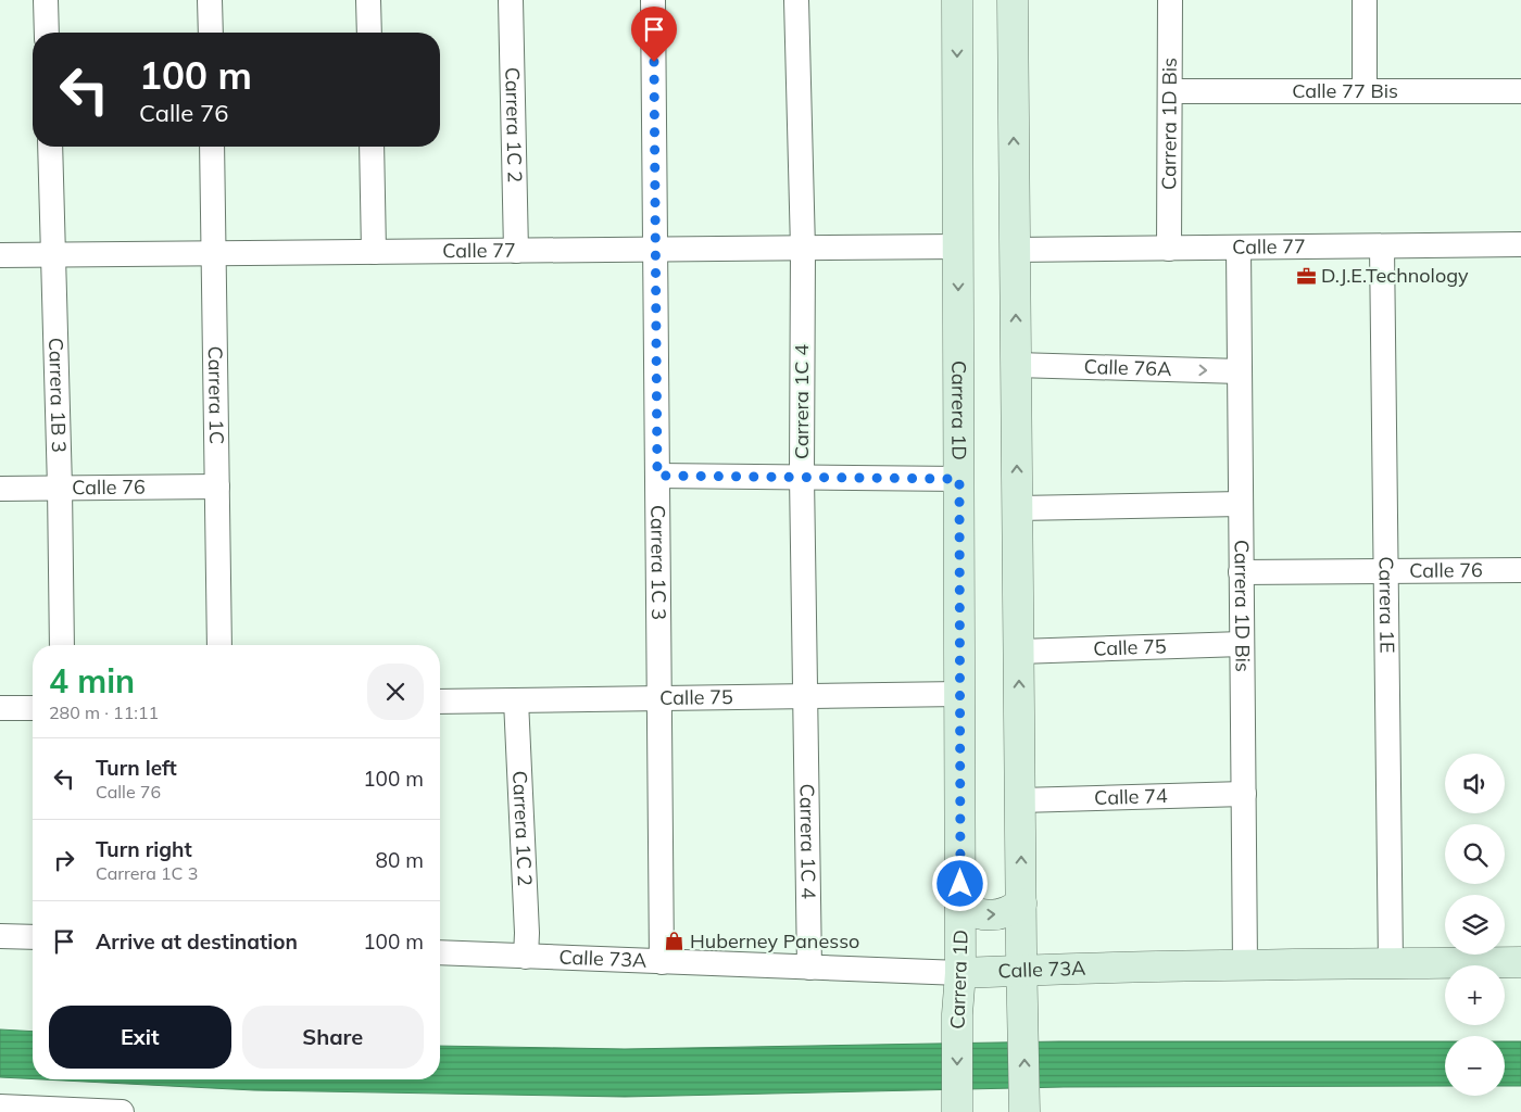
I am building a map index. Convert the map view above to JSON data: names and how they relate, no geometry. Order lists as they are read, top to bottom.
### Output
{
  "streets": {
    "street": [
      "Calle 77 Bis",
      "Carrera 1D Bis",
      "Carrera 1C 2",
      "Calle 77",
      "Calle 76A",
      "Carrera 1B 3",
      "Carrera 1C",
      "Carrera 1C 4",
      "Carrera 1D",
      "Calle 76",
      "Carrera 1C 3",
      "Carrera 1E",
      "Calle 75",
      "Calle 74",
      "Calle 73A"
    ]
  },
  "crossings": [
    ["Calle 77 Bis", "Carrera 1D Bis"],
    ["Carrera 1D Bis", "Calle 77"],
    ["Carrera 1D Bis", "Calle 76A"],
    ["Carrera 1D Bis", "Calle 76"],
    ["Carrera 1D Bis", "Calle 75"],
    ["Carrera 1D Bis", "Calle 74"],
    ["Carrera 1D Bis", "Calle 73A"],
    ["Carrera 1C 2", "Calle 77"],
    ["Carrera 1C 2", "Calle 75"],
    ["Carrera 1C 2", "Calle 73A"],
    ["Calle 77", "Carrera 1B 3"],
    ["Calle 77", "Carrera 1C"],
    ["Calle 77", "Carrera 1C 4"],
    ["Calle 77", "Carrera 1D"],
    ["Calle 77", "Carrera 1C 3"],
    ["Calle 77", "Carrera 1E"],
    ["Carrera 1B 3", "Calle 76"],
    ["Carrera 1C", "Calle 76"],
    ["Carrera 1C 4", "Calle 75"],
    ["Carrera 1C 4", "Calle 73A"],
    ["Carrera 1D", "Calle 75"],
    ["Carrera 1D", "Calle 73A"],
    ["Calle 76", "Carrera 1E"],
    ["Carrera 1C 3", "Calle 75"],
    ["Carrera 1C 3", "Calle 73A"],
    ["Carrera 1E", "Calle 73A"]
  ],
  "places": {
    "office": ["D.J.E.Technology"],
    "shop": ["Huberney Panesso"]
  },
  "page": {
    "turn": ["100 m", "Calle 76"],
    "heading": ["4 min", "280 m · 11:11"],
    "list": [
      {
        "name": "Turn left",
        "note": "Calle 76",
        "value": "100 m"
      },
      {
        "name": "Turn right",
        "note": "Carrera 1C 3",
        "value": "80 m"
      },
      {
        "name": "Arrive at destination",
        "value": "100 m"
      }
    ],
    "map_buttons": ["+", "−"],
    "buttons": ["Exit", "Share"]
  }
}
